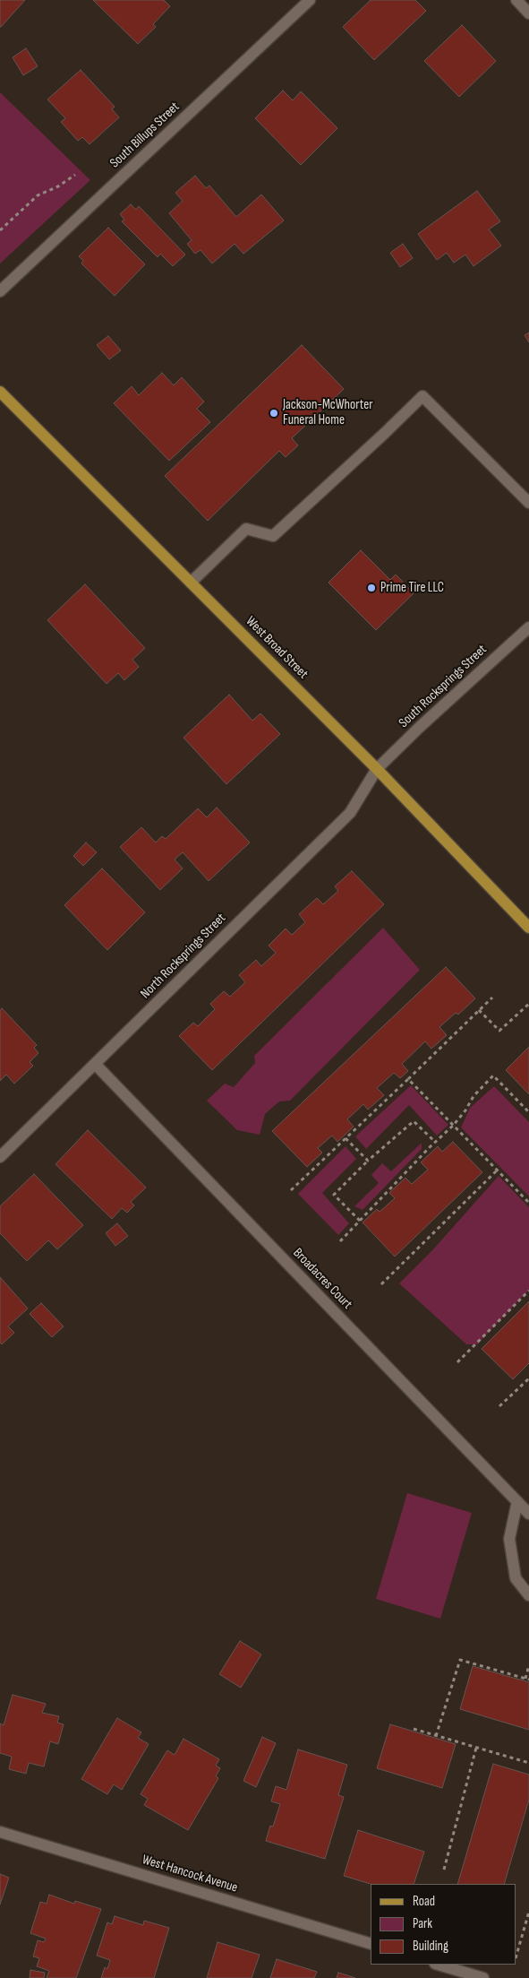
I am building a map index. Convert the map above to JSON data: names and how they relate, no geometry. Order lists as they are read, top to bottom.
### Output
{
  "streets": {
    "main road": ["West Broad Street"],
    "street": [
      "South Billups Street",
      "South Rocksprings Street",
      "North Rocksprings Street",
      "Broadacres Court",
      "West Hancock Avenue"
    ]
  },
  "crossings": [
    ["West Broad Street", "South Rocksprings Street"],
    ["West Broad Street", "North Rocksprings Street"],
    ["South Rocksprings Street", "North Rocksprings Street"],
    ["North Rocksprings Street", "Broadacres Court"]
  ],
  "places": ["Jackson-McWhorter Funeral Home", "Prime Tire LLC"],
  "legend": ["Road", "Park", "Building"]
}
